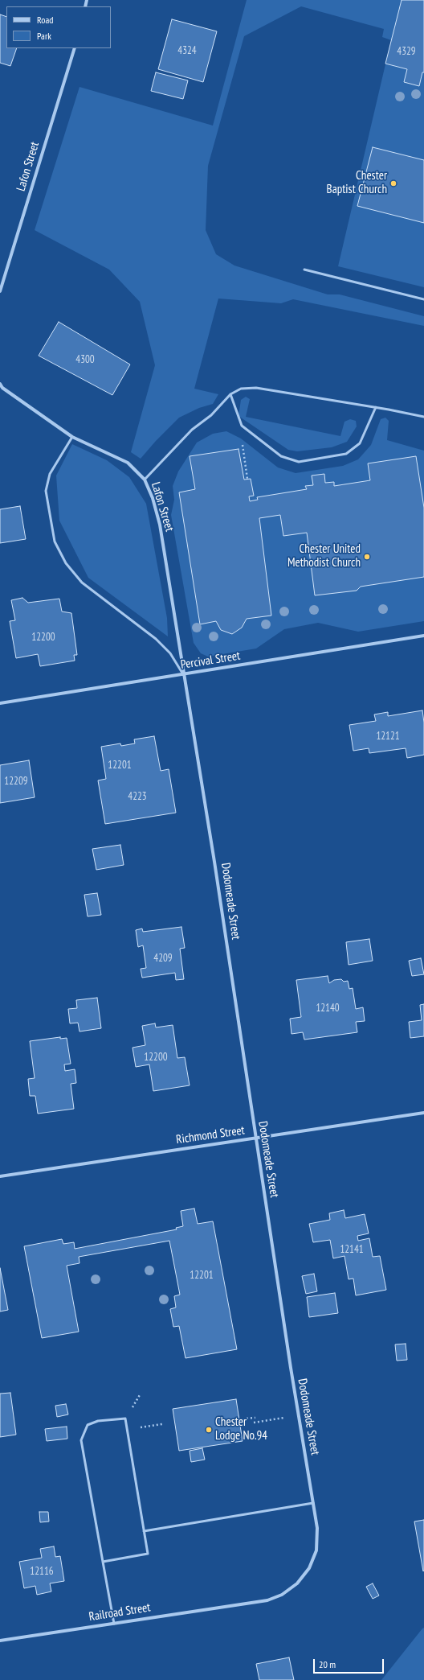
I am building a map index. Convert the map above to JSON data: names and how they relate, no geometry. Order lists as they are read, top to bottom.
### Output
{
  "streets": {
    "street": [
      "Lafon Street",
      "Percival Street",
      "Dodomeade Street",
      "Richmond Street",
      "Railroad Street"
    ]
  },
  "crossings": [
    ["Lafon Street", "Percival Street"],
    ["Lafon Street", "Dodomeade Street"],
    ["Percival Street", "Dodomeade Street"],
    ["Dodomeade Street", "Richmond Street"],
    ["Dodomeade Street", "Railroad Street"]
  ],
  "places": ["Chester Baptist Church", "Chester United Methodist Church", "Chester Lodge No.94"],
  "house_numbers": [
    "4324",
    "4329",
    "4300",
    "12200",
    "12121",
    "12201",
    "12209",
    "4223",
    "4209",
    "12140",
    "12200",
    "12141",
    "12201",
    "12116"
  ],
  "legend": ["Road", "Park"],
  "scale_bar": "20 m"
}
